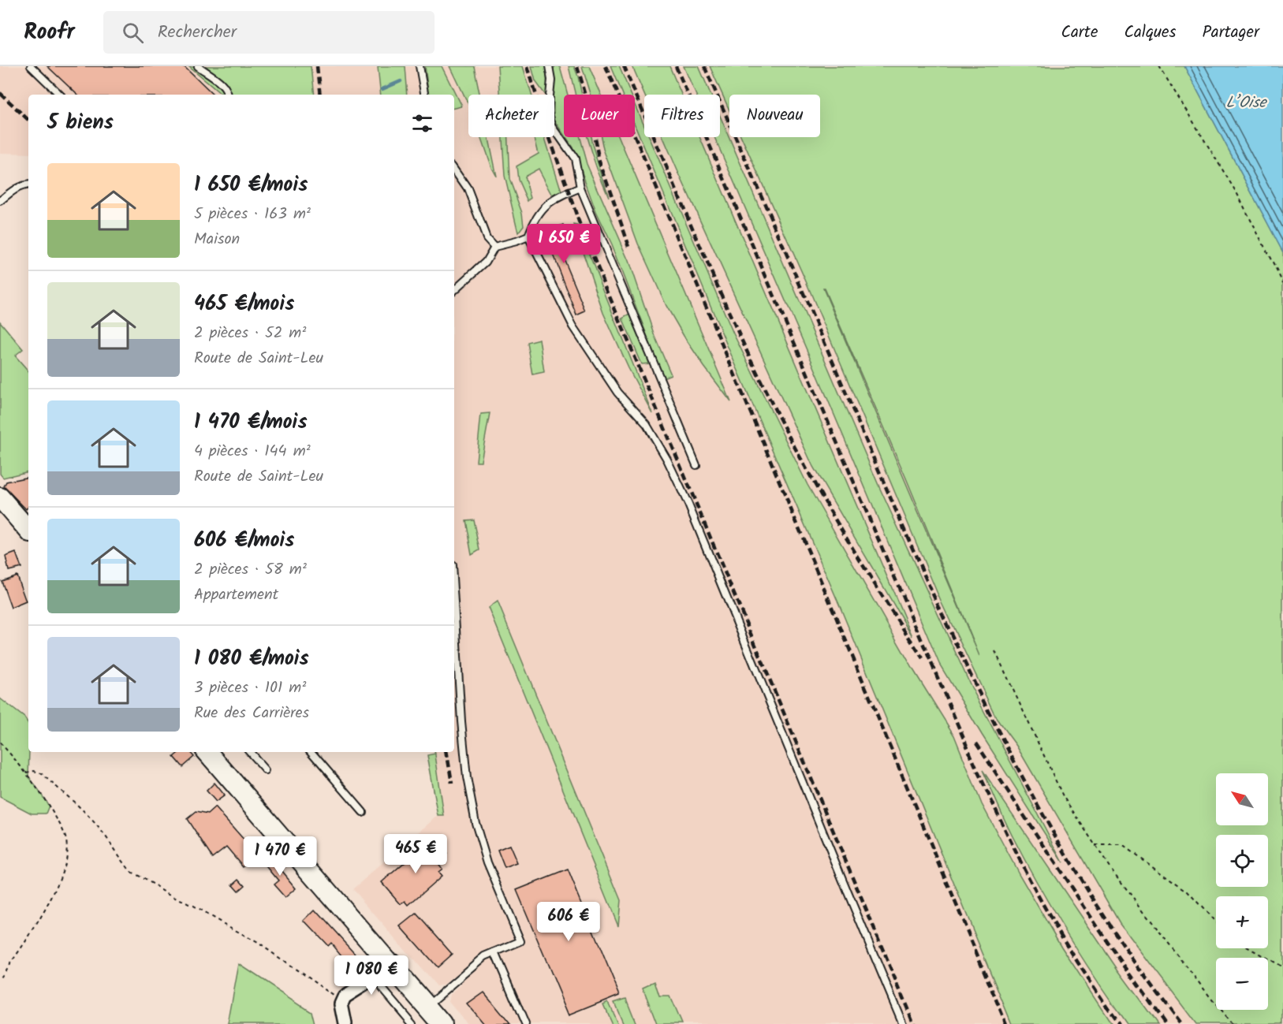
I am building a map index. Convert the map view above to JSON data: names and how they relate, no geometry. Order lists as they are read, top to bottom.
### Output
{
  "water": ["L’Oise"],
  "north": "top left",
  "page": {
    "header": "Roofr",
    "search": "Rechercher",
    "nav": ["Carte", "Calques", "Partager"],
    "chip": [
      "Acheter",
      "Louer",
      "Filtres",
      "Nouveau"
    ],
    "heading": "5 biens",
    "list": [
      {
        "name": "1 650 €/mois",
        "note": "5 pièces · 163 m² · Maison"
      },
      {
        "name": "465 €/mois",
        "note": "2 pièces · 52 m² · Route de Saint-Leu"
      },
      {
        "name": "1 470 €/mois",
        "note": "4 pièces · 144 m² · Route de Saint-Leu"
      },
      {
        "name": "606 €/mois",
        "note": "2 pièces · 58 m² · Appartement"
      },
      {
        "name": "1 080 €/mois",
        "note": "3 pièces · 101 m² · Rue des Carrières"
      }
    ],
    "price": [
      "1 650 €",
      "465 €",
      "1 470 €",
      "606 €",
      "1 080 €"
    ],
    "map_buttons": ["+", "−"]
  }
}
